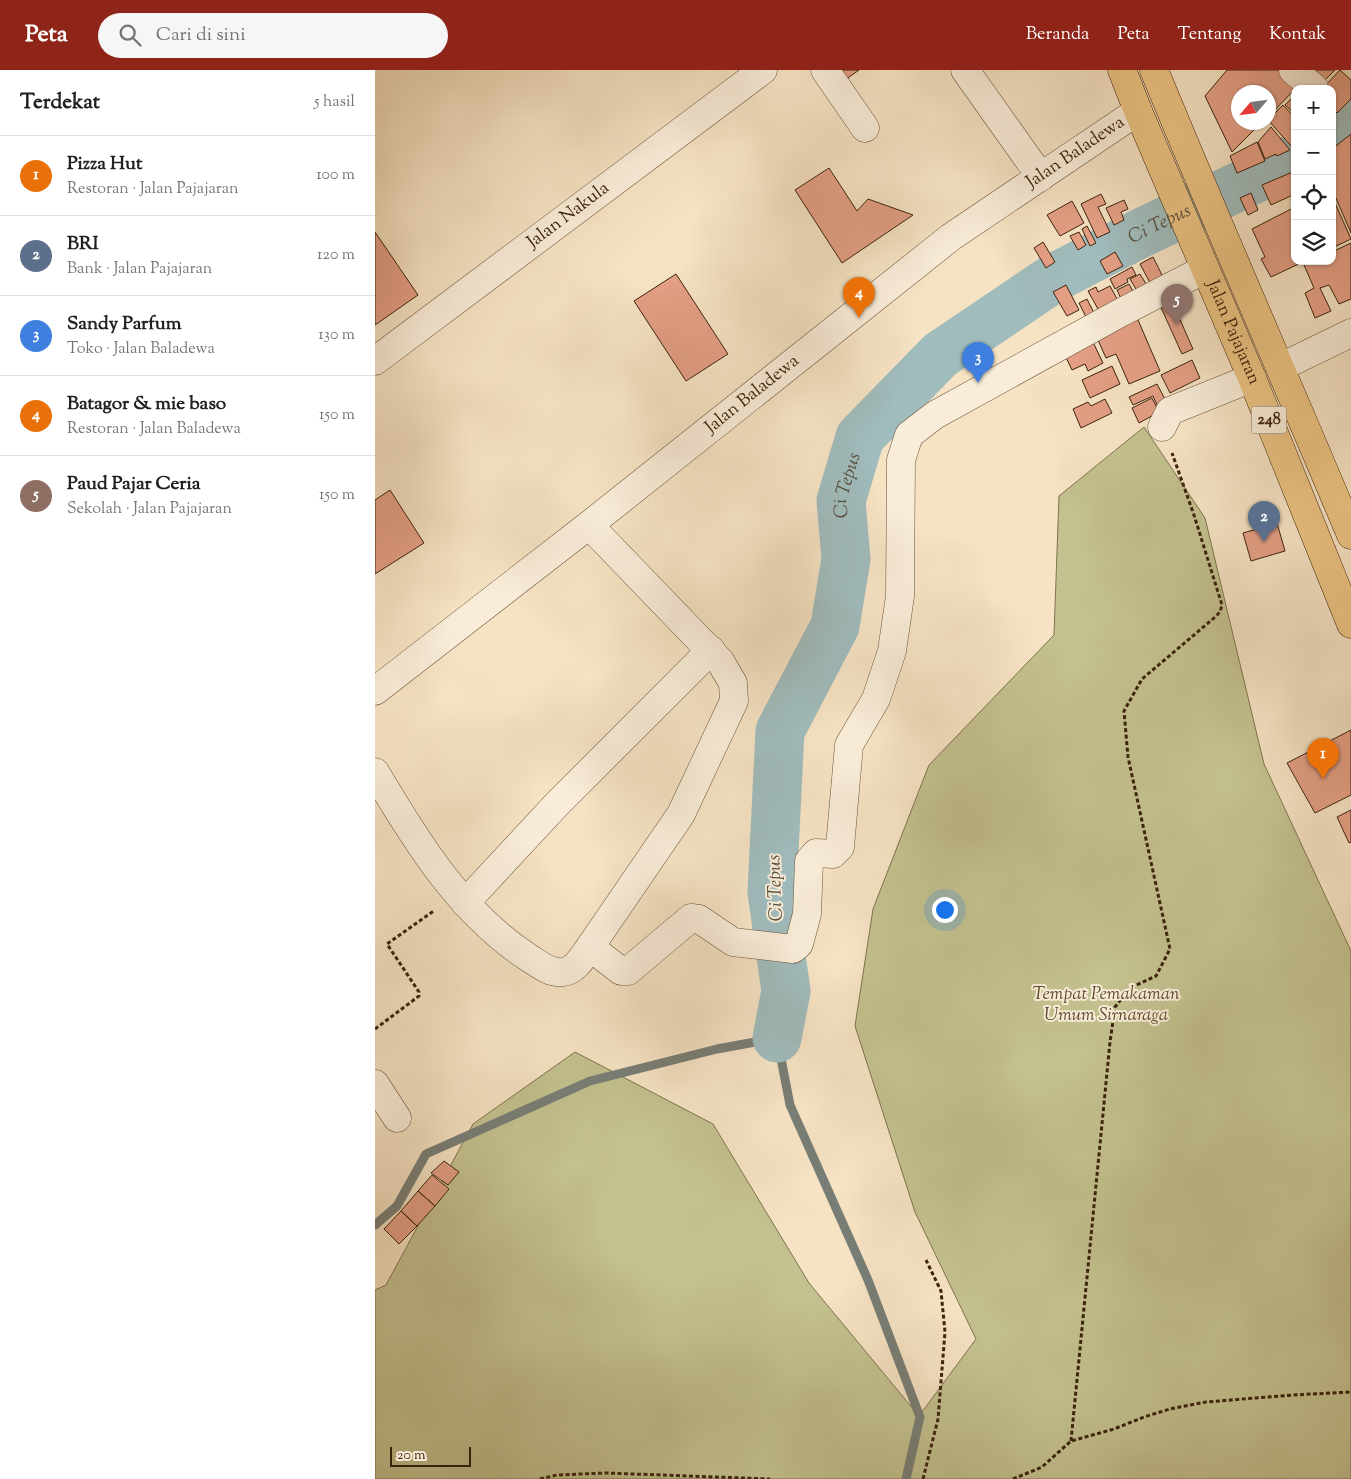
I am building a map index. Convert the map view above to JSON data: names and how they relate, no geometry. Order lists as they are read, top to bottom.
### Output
{
  "streets": {
    "highway": ["Jalan Pajajaran", "248"],
    "street": ["Jalan Baladewa", "Jalan Nakula"]
  },
  "crossings": [
    ["Jalan Baladewa", "Jalan Pajajaran"]
  ],
  "water": ["Ci Tepus"],
  "parks": ["Tempat Pemakaman Umum Sirnaraga"],
  "scale_bar": "20 m",
  "north": "bottom left",
  "page": {
    "header": "Peta",
    "search": "Cari di sini",
    "nav": [
      "Beranda",
      "Peta",
      "Tentang",
      "Kontak"
    ],
    "heading": ["Terdekat", "5 hasil"],
    "map_buttons": ["+", "−"],
    "list": [
      {
        "mark": "1",
        "name": "Pizza Hut",
        "note": "Restoran · Jalan Pajajaran",
        "value": "100 m"
      },
      {
        "mark": "2",
        "name": "BRI",
        "note": "Bank · Jalan Pajajaran",
        "value": "120 m"
      },
      {
        "mark": "3",
        "name": "Sandy Parfum",
        "note": "Toko · Jalan Baladewa",
        "value": "130 m"
      },
      {
        "mark": "4",
        "name": "Batagor & mie baso",
        "note": "Restoran · Jalan Baladewa",
        "value": "150 m"
      },
      {
        "mark": "5",
        "name": "Paud Pajar Ceria",
        "note": "Sekolah · Jalan Pajajaran",
        "value": "150 m"
      }
    ],
    "pins": [
      "4",
      "5",
      "3",
      "2",
      "1"
    ],
    "scale": "20 m"
  }
}
